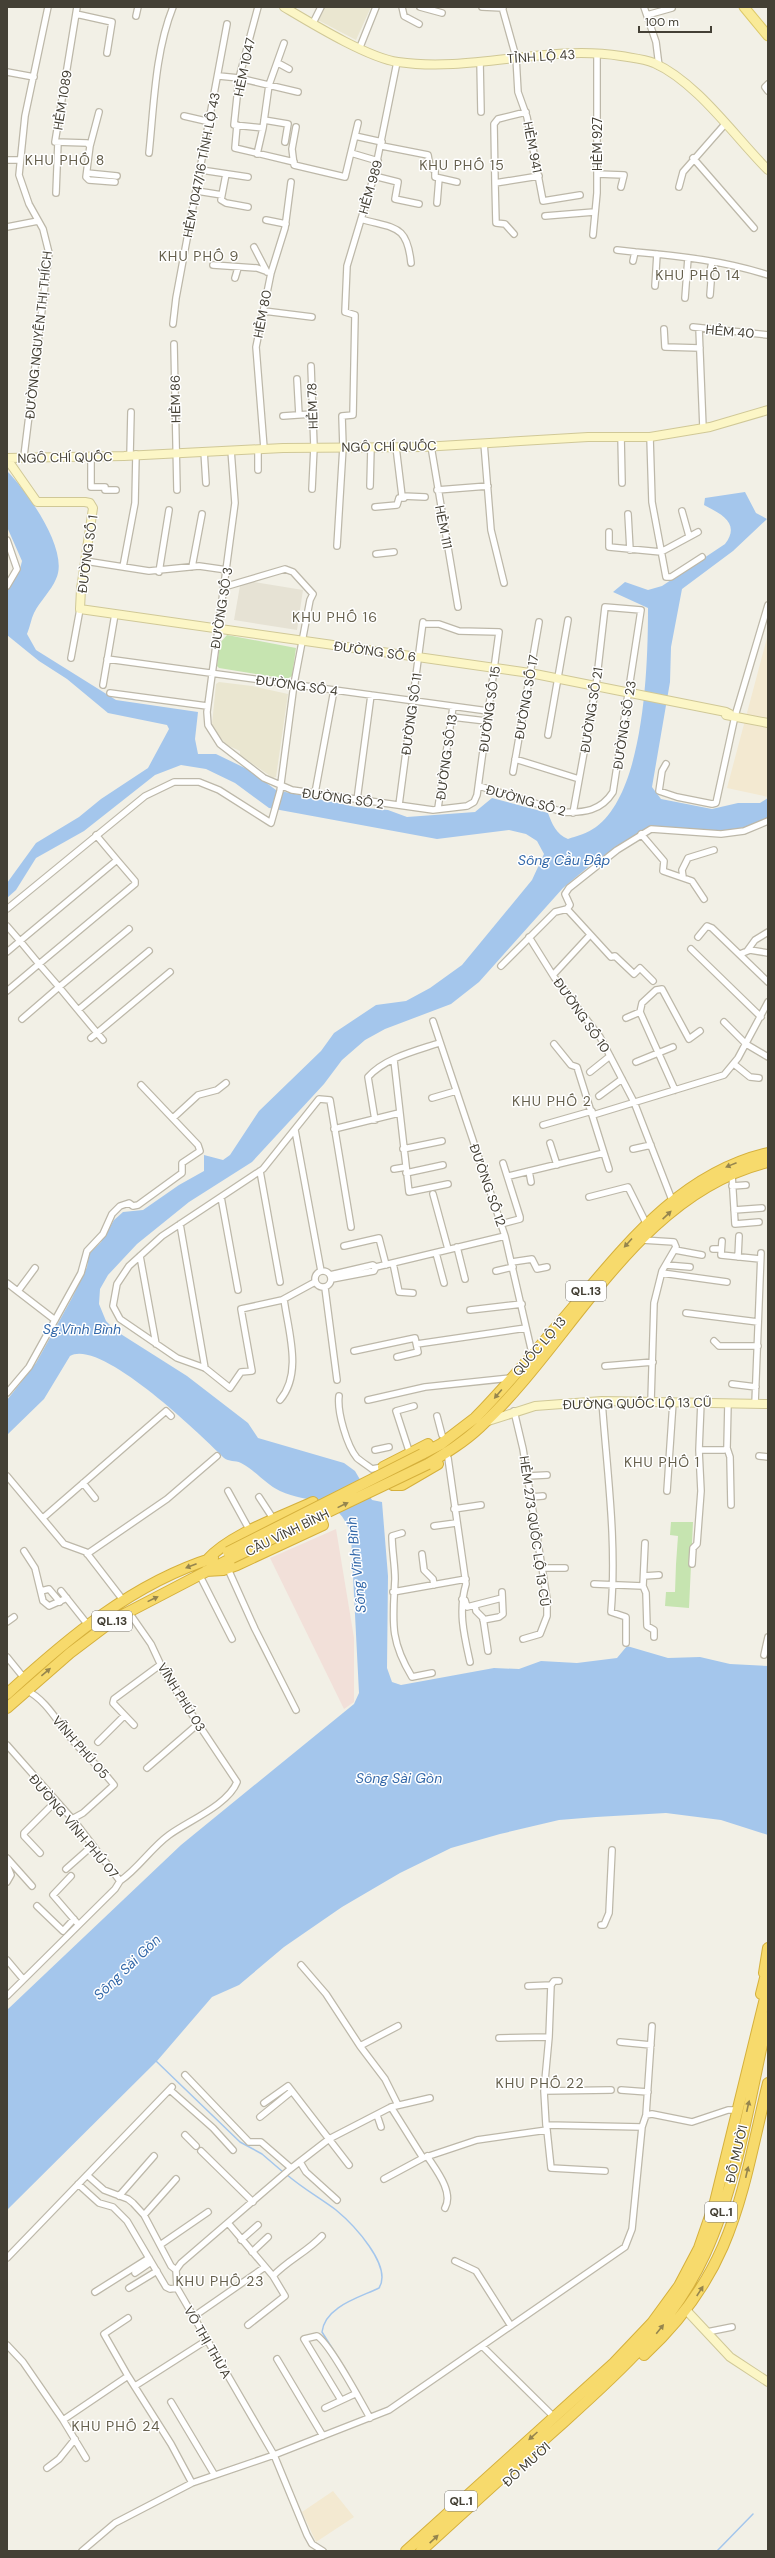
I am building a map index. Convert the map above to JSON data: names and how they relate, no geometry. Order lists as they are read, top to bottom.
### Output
{
  "streets": {
    "highway": [
      "QL.13",
      "QUỐC LỘ 13",
      "CẦU VĨNH BÌNH",
      "ĐỖ MƯỜI",
      "QL.1"
    ],
    "main road": [
      "TỈNH LỘ 43",
      "NGÔ CHÍ QUỐC",
      "ĐƯỜNG SỐ 1",
      "ĐƯỜNG SỐ 6",
      "ĐƯỜNG QUỐC LỘ 13 CŨ"
    ],
    "street": [
      "HẺM 1047",
      "HẺM 1089",
      "HẺM 927",
      "HẺM 941",
      "HẺM 1047/16 TỈNH LỘ 43",
      "HẺM 989",
      "HẺM 80",
      "HẺM 40",
      "ĐƯỜNG NGUYỄN THỊ THÍCH",
      "HẺM 86",
      "HẺM 78",
      "HẺM 111",
      "ĐƯỜNG SỐ 3",
      "ĐƯỜNG SỐ 4",
      "ĐƯỜNG SỐ 17",
      "ĐƯỜNG SỐ 15",
      "ĐƯỜNG SỐ 21",
      "ĐƯỜNG SỐ 11",
      "ĐƯỜNG SỐ 23",
      "ĐƯỜNG SỐ 13",
      "ĐƯỜNG SỐ 2",
      "ĐƯỜNG SỐ 10",
      "ĐƯỜNG SỐ 12",
      "HẺM 273 QUỐC LỘ 13 CŨ",
      "VĨNH PHÚ 03",
      "VĨNH PHÚ 05",
      "ĐƯỜNG VĨNH PHÚ 07",
      "VÕ THỊ THỪA"
    ]
  },
  "crossings": [
    ["TỈNH LỘ 43", "HẺM 927"],
    ["TỈNH LỘ 43", "HẺM 941"],
    ["TỈNH LỘ 43", "HẺM 989"],
    ["HẺM 1047", "HẺM 1047/16 TỈNH LỘ 43"],
    ["HẺM 989", "NGÔ CHÍ QUỐC"],
    ["HẺM 80", "NGÔ CHÍ QUỐC"],
    ["ĐƯỜNG NGUYỄN THỊ THÍCH", "NGÔ CHÍ QUỐC"],
    ["HẺM 86", "NGÔ CHÍ QUỐC"],
    ["HẺM 78", "NGÔ CHÍ QUỐC"],
    ["NGÔ CHÍ QUỐC", "HẺM 111"],
    ["NGÔ CHÍ QUỐC", "ĐƯỜNG SỐ 1"],
    ["NGÔ CHÍ QUỐC", "ĐƯỜNG SỐ 3"],
    ["ĐƯỜNG SỐ 1", "ĐƯỜNG SỐ 6"],
    ["ĐƯỜNG SỐ 3", "ĐƯỜNG SỐ 6"],
    ["ĐƯỜNG SỐ 3", "ĐƯỜNG SỐ 4"],
    ["ĐƯỜNG SỐ 3", "ĐƯỜNG SỐ 2"],
    ["ĐƯỜNG SỐ 6", "ĐƯỜNG SỐ 17"],
    ["ĐƯỜNG SỐ 6", "ĐƯỜNG SỐ 15"],
    ["ĐƯỜNG SỐ 6", "ĐƯỜNG SỐ 21"],
    ["ĐƯỜNG SỐ 6", "ĐƯỜNG SỐ 11"],
    ["ĐƯỜNG SỐ 6", "ĐƯỜNG SỐ 23"],
    ["ĐƯỜNG SỐ 4", "ĐƯỜNG SỐ 15"],
    ["ĐƯỜNG SỐ 4", "ĐƯỜNG SỐ 11"],
    ["ĐƯỜNG SỐ 4", "ĐƯỜNG SỐ 13"],
    ["ĐƯỜNG SỐ 15", "ĐƯỜNG SỐ 11"],
    ["ĐƯỜNG SỐ 15", "ĐƯỜNG SỐ 2"],
    ["ĐƯỜNG SỐ 21", "ĐƯỜNG SỐ 23"],
    ["ĐƯỜNG SỐ 21", "ĐƯỜNG SỐ 2"],
    ["ĐƯỜNG SỐ 11", "ĐƯỜNG SỐ 2"],
    ["ĐƯỜNG SỐ 23", "ĐƯỜNG SỐ 2"],
    ["ĐƯỜNG SỐ 13", "ĐƯỜNG SỐ 2"],
    ["ĐƯỜNG SỐ 10", "QUỐC LỘ 13"],
    ["ĐƯỜNG SỐ 12", "QUỐC LỘ 13"],
    ["QL.13", "CẦU VĨNH BÌNH"],
    ["QL.13", "VĨNH PHÚ 03"],
    ["QL.13", "VĨNH PHÚ 05"],
    ["QUỐC LỘ 13", "ĐƯỜNG QUỐC LỘ 13 CŨ"],
    ["QUỐC LỘ 13", "CẦU VĨNH BÌNH"],
    ["ĐƯỜNG QUỐC LỘ 13 CŨ", "HẺM 273 QUỐC LỘ 13 CŨ"],
    ["VĨNH PHÚ 03", "ĐƯỜNG VĨNH PHÚ 07"],
    ["VĨNH PHÚ 05", "ĐƯỜNG VĨNH PHÚ 07"],
    ["ĐỖ MƯỜI", "QL.1"]
  ],
  "districts": [
    "KHU PHỐ 8",
    "KHU PHỐ 15",
    "KHU PHỐ 9",
    "KHU PHỐ 14",
    "KHU PHỐ 16",
    "KHU PHỐ 2",
    "KHU PHỐ 1",
    "KHU PHỐ 22",
    "KHU PHỐ 23",
    "KHU PHỐ 24"
  ],
  "water": [
    "Sông Cầu Đập",
    "Sg.Vĩnh Bình",
    "Sông Vĩnh Bình",
    "Sông Sài Gòn"
  ],
  "scale_bar": "100 m"
}
